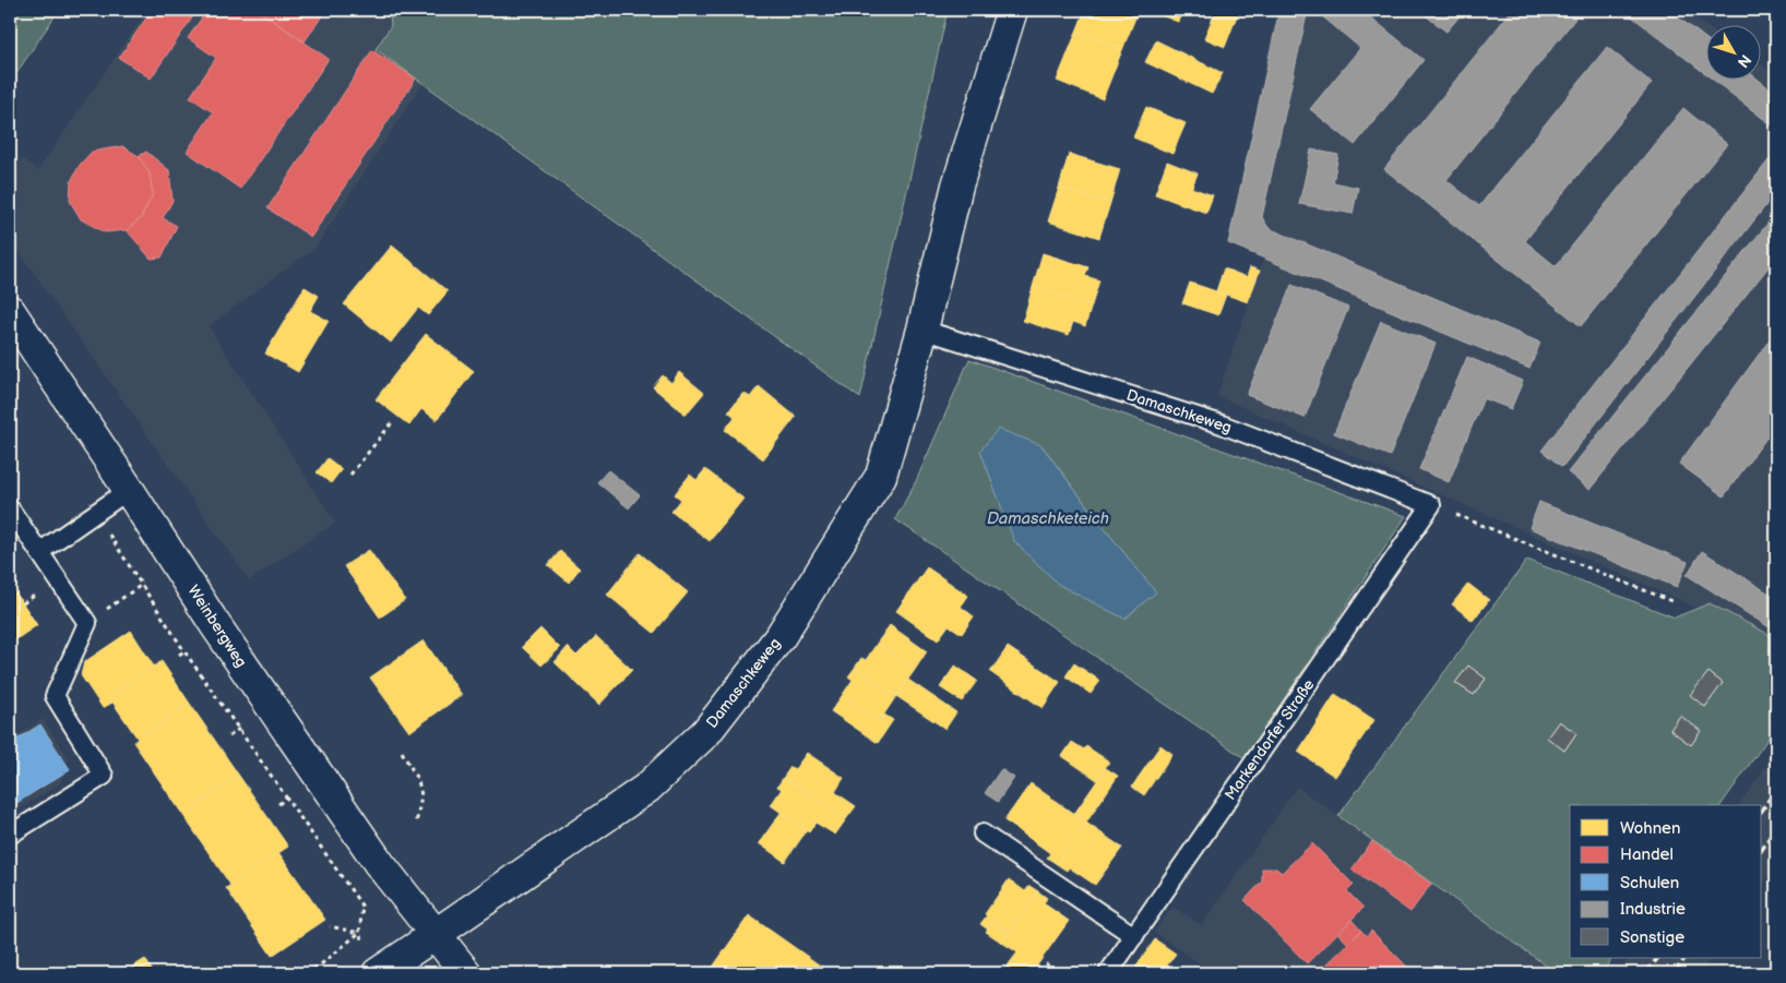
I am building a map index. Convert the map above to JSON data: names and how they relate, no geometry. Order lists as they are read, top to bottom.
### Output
{
  "streets": {
    "street": ["Damaschkeweg", "Weinbergweg"],
    "lane": ["Markendorfer Straße"]
  },
  "crossings": [
    ["Damaschkeweg", "Weinbergweg"],
    ["Damaschkeweg", "Markendorfer Straße"]
  ],
  "water": ["Damaschketeich"],
  "legend": [
    "Wohnen",
    "Handel",
    "Schulen",
    "Industrie",
    "Sonstige"
  ],
  "north": "bottom right"
}
